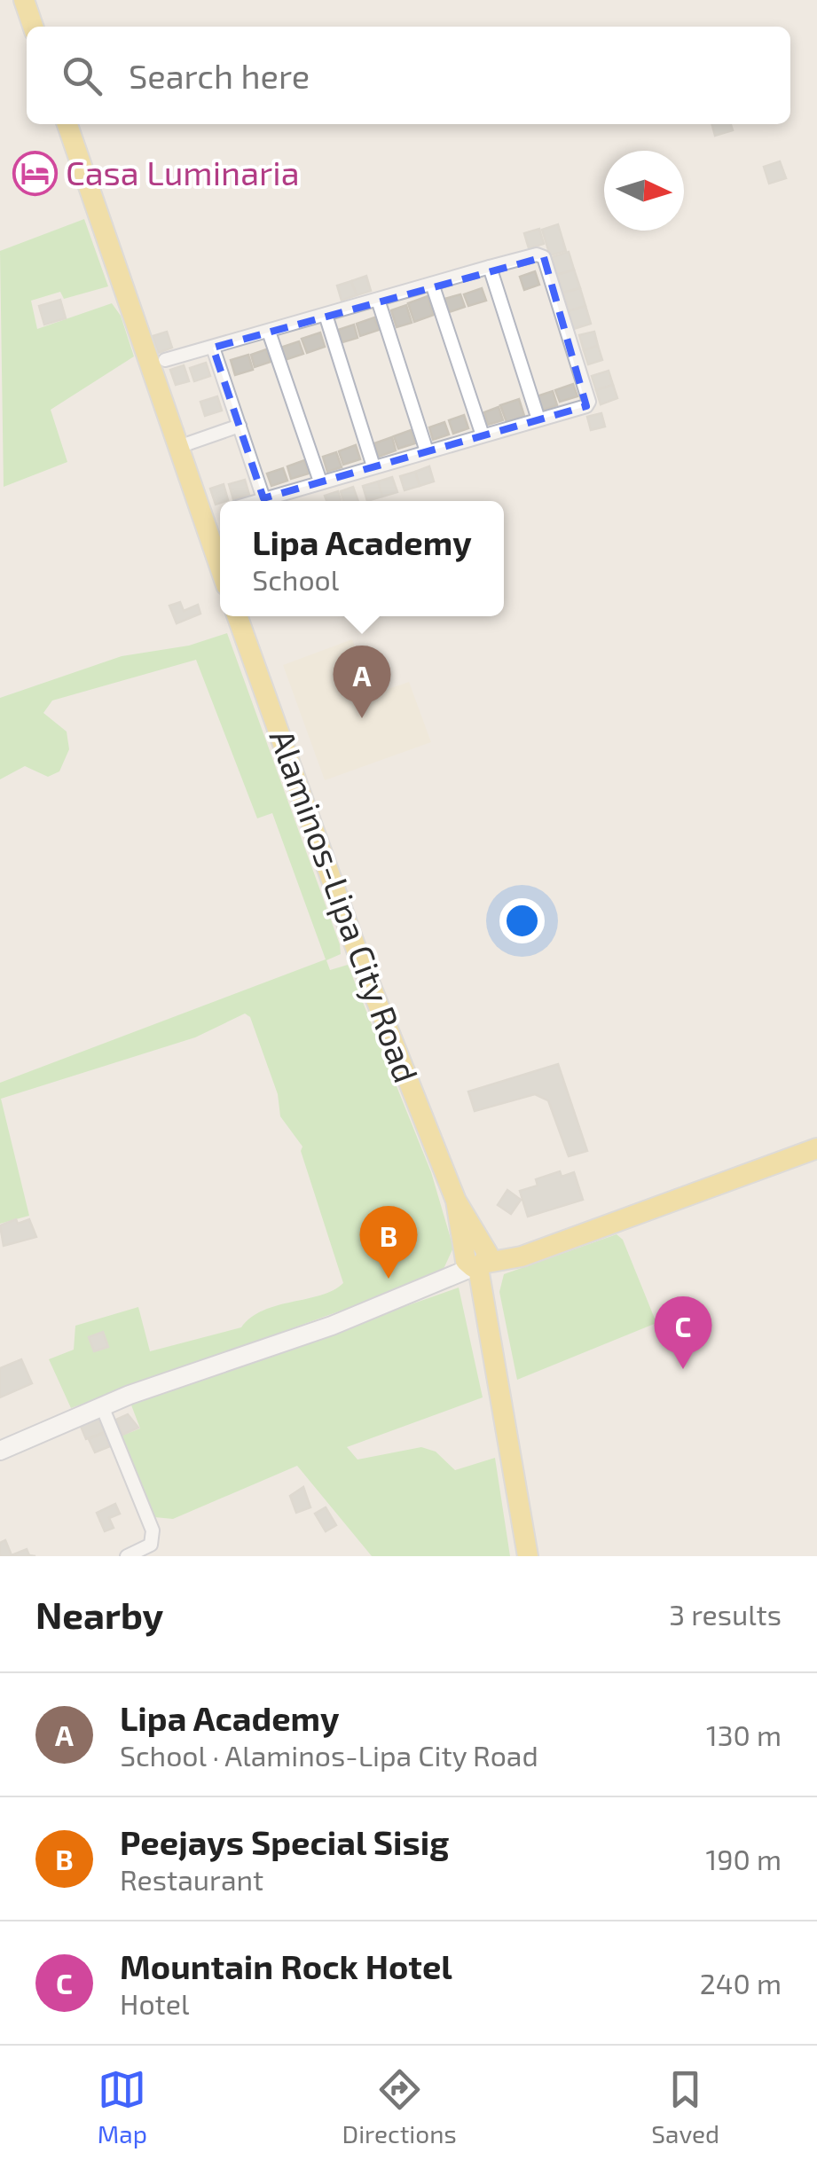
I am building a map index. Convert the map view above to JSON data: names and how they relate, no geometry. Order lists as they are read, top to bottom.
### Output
{
  "streets": {
    "main road": ["Alaminos-Lipa City Road"]
  },
  "places": {
    "hotel": ["Casa Luminaria"]
  },
  "north": "right",
  "page": {
    "search": "Search here",
    "popup": ["Lipa Academy", "School"],
    "pins": ["A", "B", "C"],
    "heading": ["Nearby", "3 results"],
    "list": [
      {
        "mark": "A",
        "name": "Lipa Academy",
        "note": "School · Alaminos-Lipa City Road",
        "value": "130 m"
      },
      {
        "mark": "B",
        "name": "Peejays Special Sisig",
        "note": "Restaurant",
        "value": "190 m"
      },
      {
        "mark": "C",
        "name": "Mountain Rock Hotel",
        "note": "Hotel",
        "value": "240 m"
      }
    ],
    "nav": ["Map", "Directions", "Saved"]
  }
}
